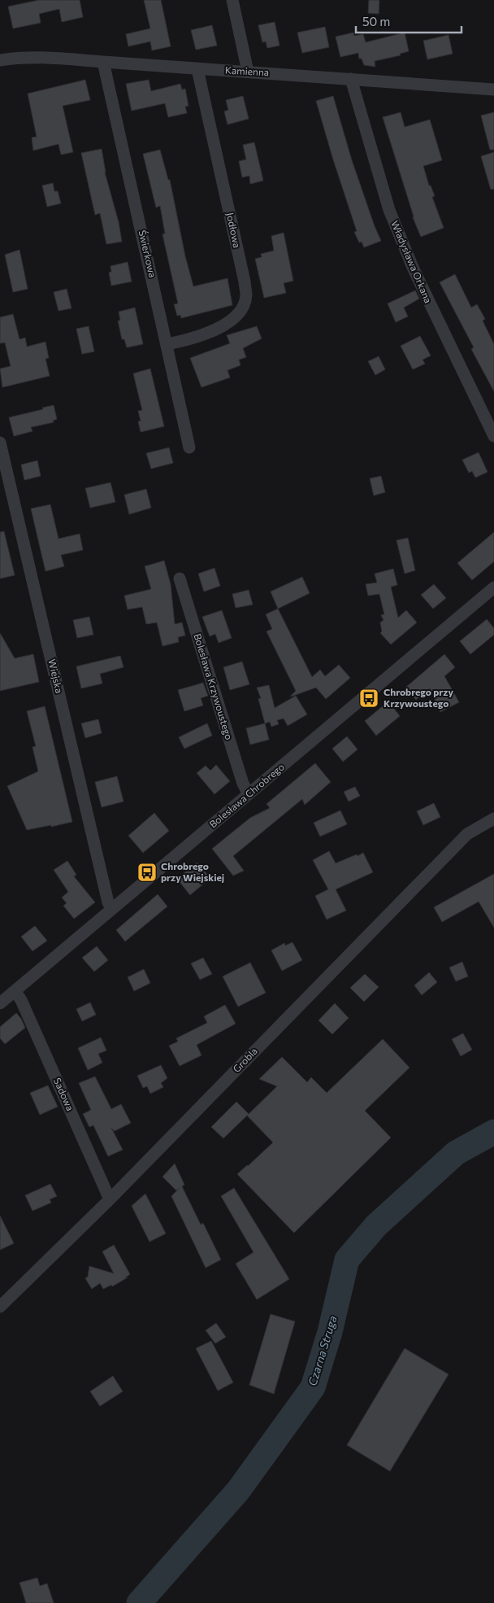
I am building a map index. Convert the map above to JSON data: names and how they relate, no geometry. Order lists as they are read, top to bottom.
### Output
{
  "streets": {
    "street": [
      "Kamienna",
      "Jodłowa",
      "Świerkowa",
      "Władysława Orkana",
      "Wiejska",
      "Bolesława Krzywoustego",
      "Bolesława Chrobrego",
      "Grobla",
      "Sadowa"
    ]
  },
  "crossings": [
    ["Kamienna", "Jodłowa"],
    ["Kamienna", "Świerkowa"],
    ["Kamienna", "Władysława Orkana"],
    ["Jodłowa", "Świerkowa"],
    ["Wiejska", "Bolesława Chrobrego"],
    ["Bolesława Krzywoustego", "Bolesława Chrobrego"],
    ["Bolesława Chrobrego", "Sadowa"],
    ["Grobla", "Sadowa"]
  ],
  "water": ["Czarna Struga"],
  "places": {
    "bus stop": ["Chrobrego przy Krzywoustego", "Chrobrego przy Wiejskiej"]
  },
  "scale_bar": "50 m"
}
